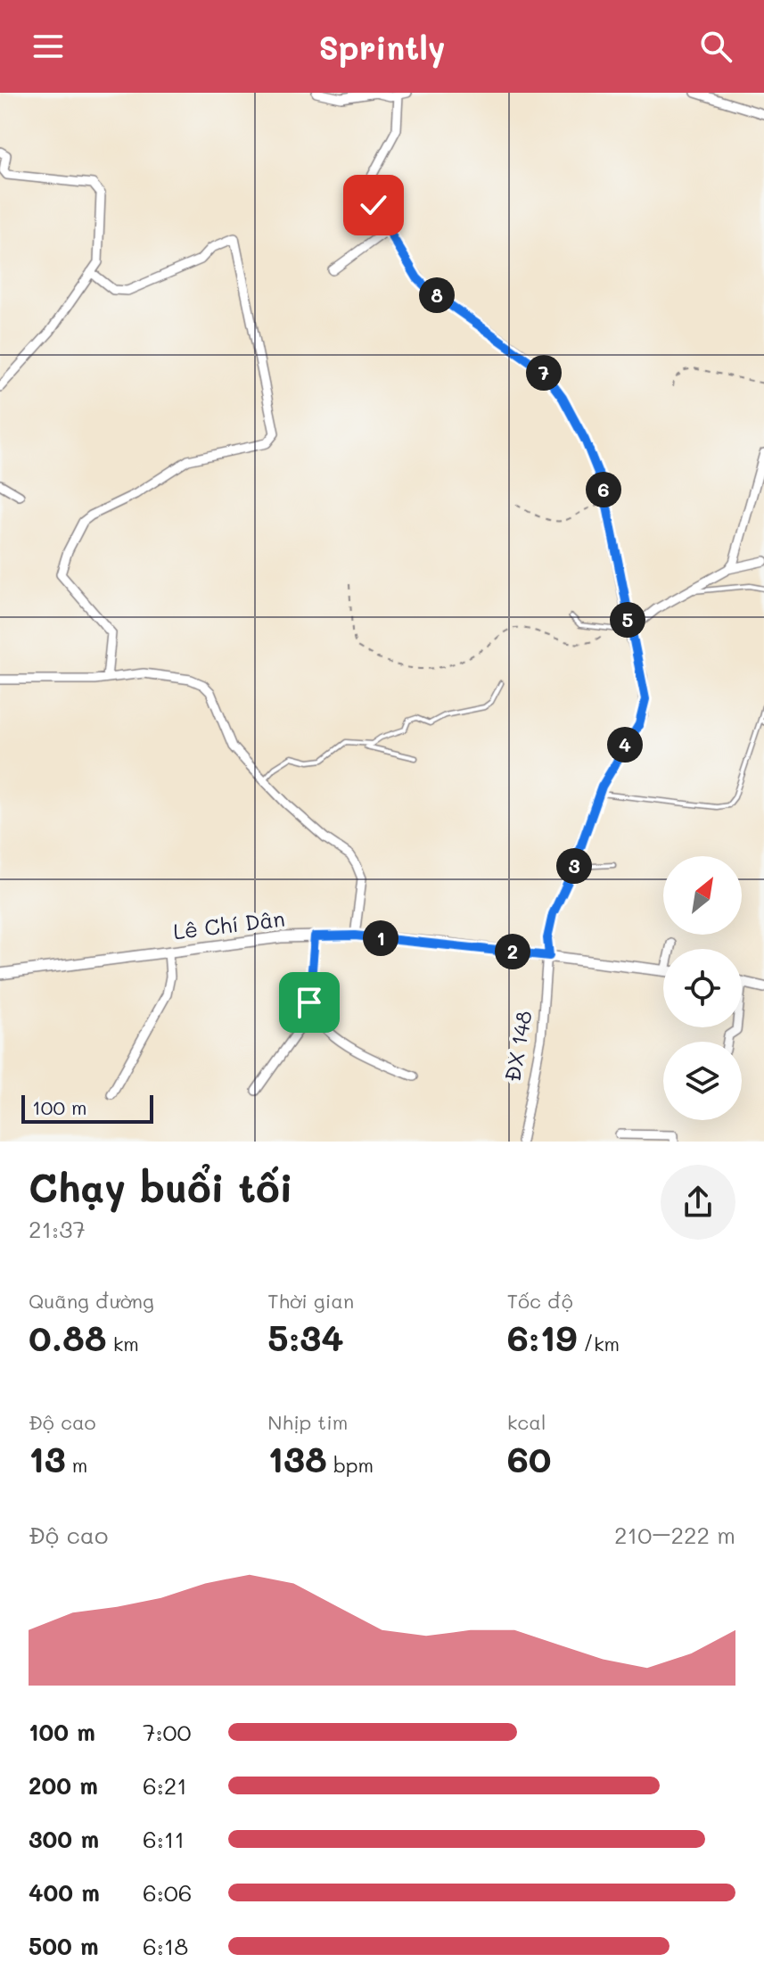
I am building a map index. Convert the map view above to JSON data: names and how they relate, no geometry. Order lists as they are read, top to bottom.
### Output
{
  "streets": {
    "street": ["Lê Chí Dân", "ĐX 148"]
  },
  "crossings": [
    ["Lê Chí Dân", "ĐX 148"]
  ],
  "scale_bar": "100 m",
  "north": "top right",
  "page": {
    "header": "Sprintly",
    "pins": [
      "8",
      "7",
      "6",
      "5",
      "4",
      "3",
      "1",
      "2"
    ],
    "scale": "100 m",
    "heading": ["Chạy buổi tối", "21:37"],
    "stats": [
      ["Quãng đường", "0.88 km"],
      ["Thời gian", "5:34"],
      ["Tốc độ", "6:19 /km"],
      ["Độ cao", "13 m"],
      ["Nhịp tim", "138 bpm"],
      ["kcal", "60"]
    ],
    "chart": ["Độ cao", "210–222 m"],
    "list": [
      {
        "name": "100 m",
        "note": "7:00"
      },
      {
        "name": "200 m",
        "note": "6:21"
      },
      {
        "name": "300 m",
        "note": "6:11"
      },
      {
        "name": "400 m",
        "note": "6:06"
      },
      {
        "name": "500 m",
        "note": "6:18"
      }
    ]
  }
}
